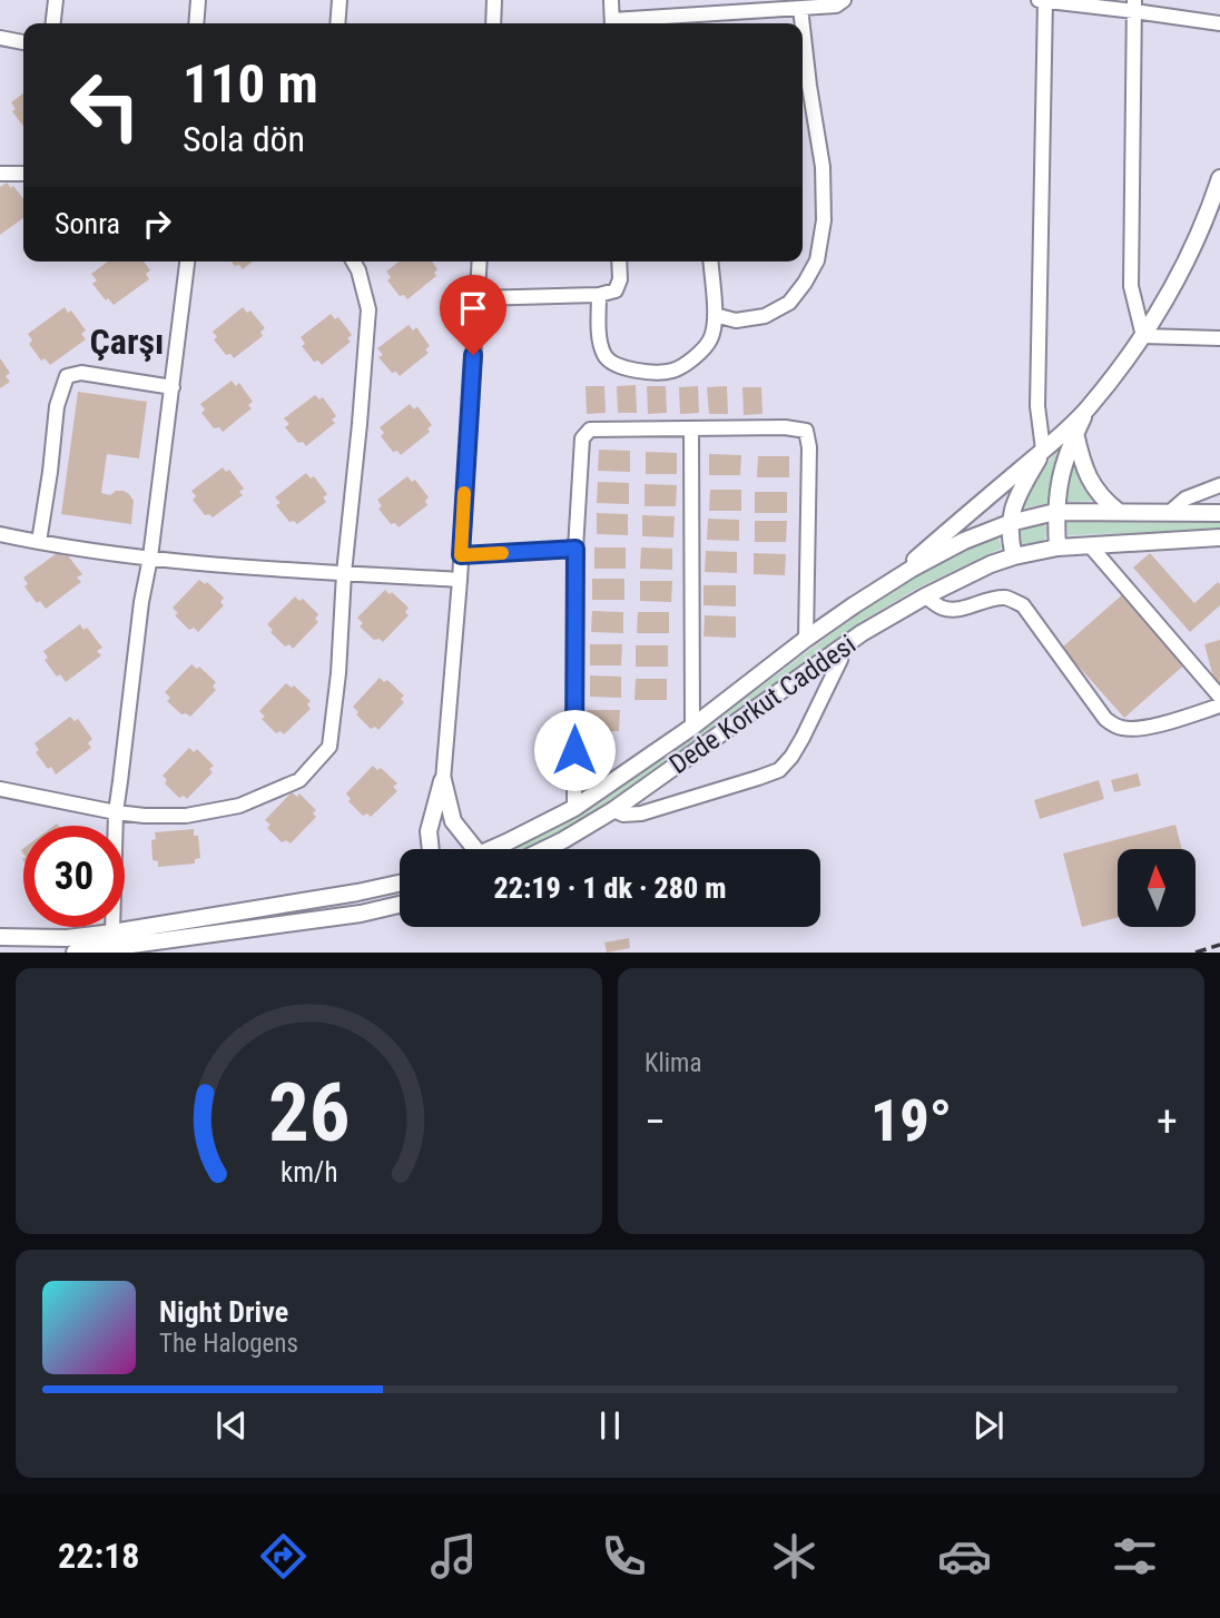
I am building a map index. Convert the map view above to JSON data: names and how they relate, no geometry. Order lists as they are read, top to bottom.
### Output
{
  "streets": {
    "main road": ["Dede Korkut Caddesi"]
  },
  "districts": ["Çarşı"],
  "north": "top",
  "page": {
    "turn": ["110 m", "Sola dön"],
    "then": "Sonra",
    "limit": "30",
    "trip": "22:19 · 1 dk · 280 m",
    "tile": "Klima",
    "heat": ["−", "19°", "+"],
    "song": ["Night Drive", "The Halogens"],
    "tabs": "22:18",
    "gauge": ["26", "km/h"]
  }
}
